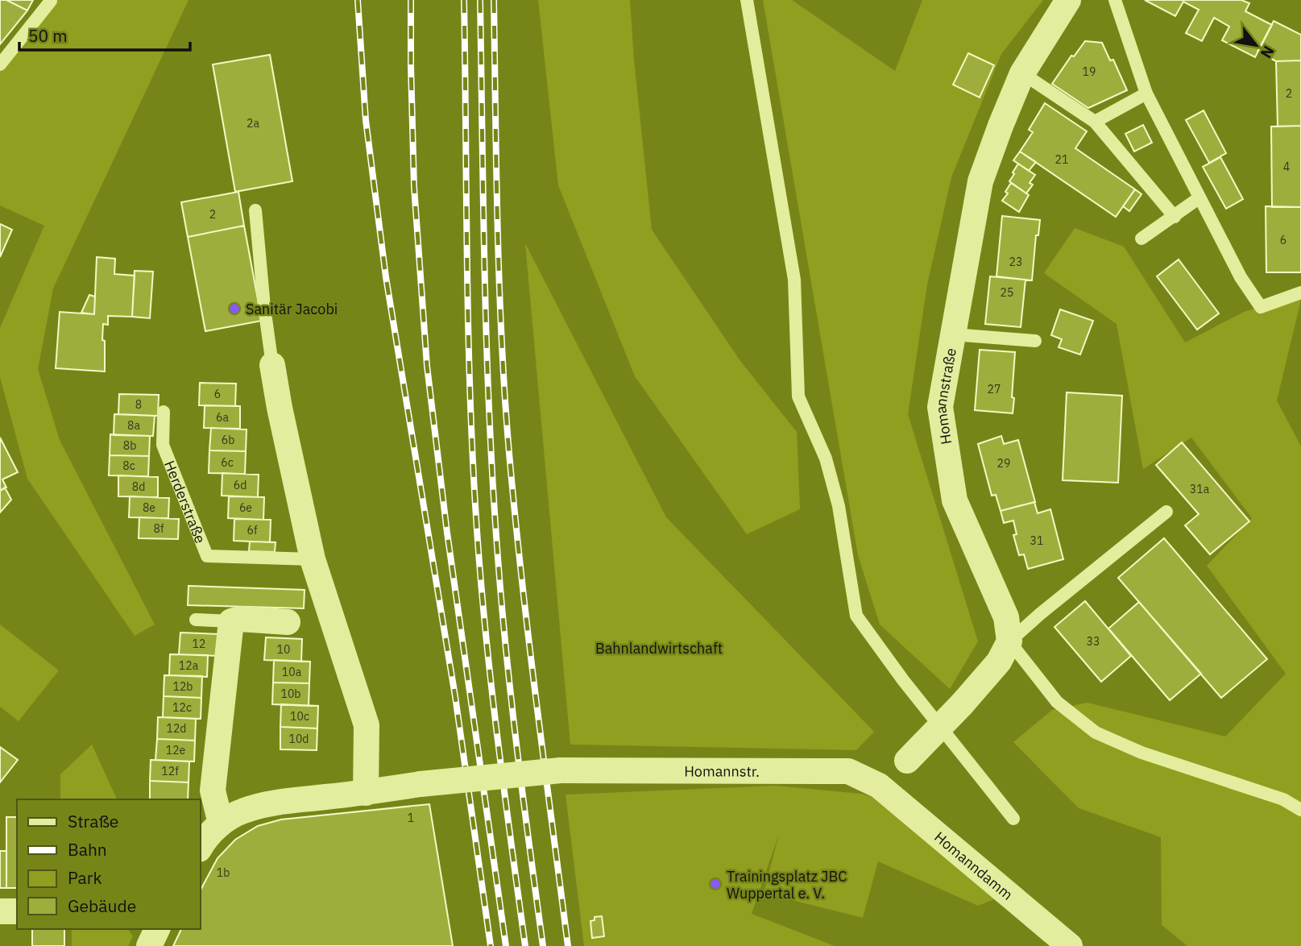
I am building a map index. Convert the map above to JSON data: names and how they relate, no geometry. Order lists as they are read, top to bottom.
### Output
{
  "streets": {
    "street": ["Homannstraße", "Homannstr.", "Homanndamm"],
    "lane": ["Herderstraße"]
  },
  "crossings": [
    ["Homannstr.", "Homanndamm"]
  ],
  "parks": ["Bahnlandwirtschaft"],
  "places": ["Sanitär Jacobi", "Trainingsplatz JBC Wuppertal e. V."],
  "house_numbers": [
    "19",
    "2",
    "2a",
    "21",
    "4",
    "2",
    "6",
    "23",
    "25",
    "27",
    "6",
    "8",
    "6a",
    "8a",
    "6b",
    "8b",
    "6c",
    "29",
    "8c",
    "6d",
    "8d",
    "31a",
    "8e",
    "6e",
    "8f",
    "6f",
    "31",
    "33",
    "12",
    "10",
    "12a",
    "10a",
    "12b",
    "10b",
    "12c",
    "10c",
    "12d",
    "10d",
    "12e",
    "12f",
    "1",
    "1b"
  ],
  "legend": [
    "Straße",
    "Bahn",
    "Park",
    "Gebäude"
  ],
  "scale_bar": "50 m",
  "north": "bottom right"
}
